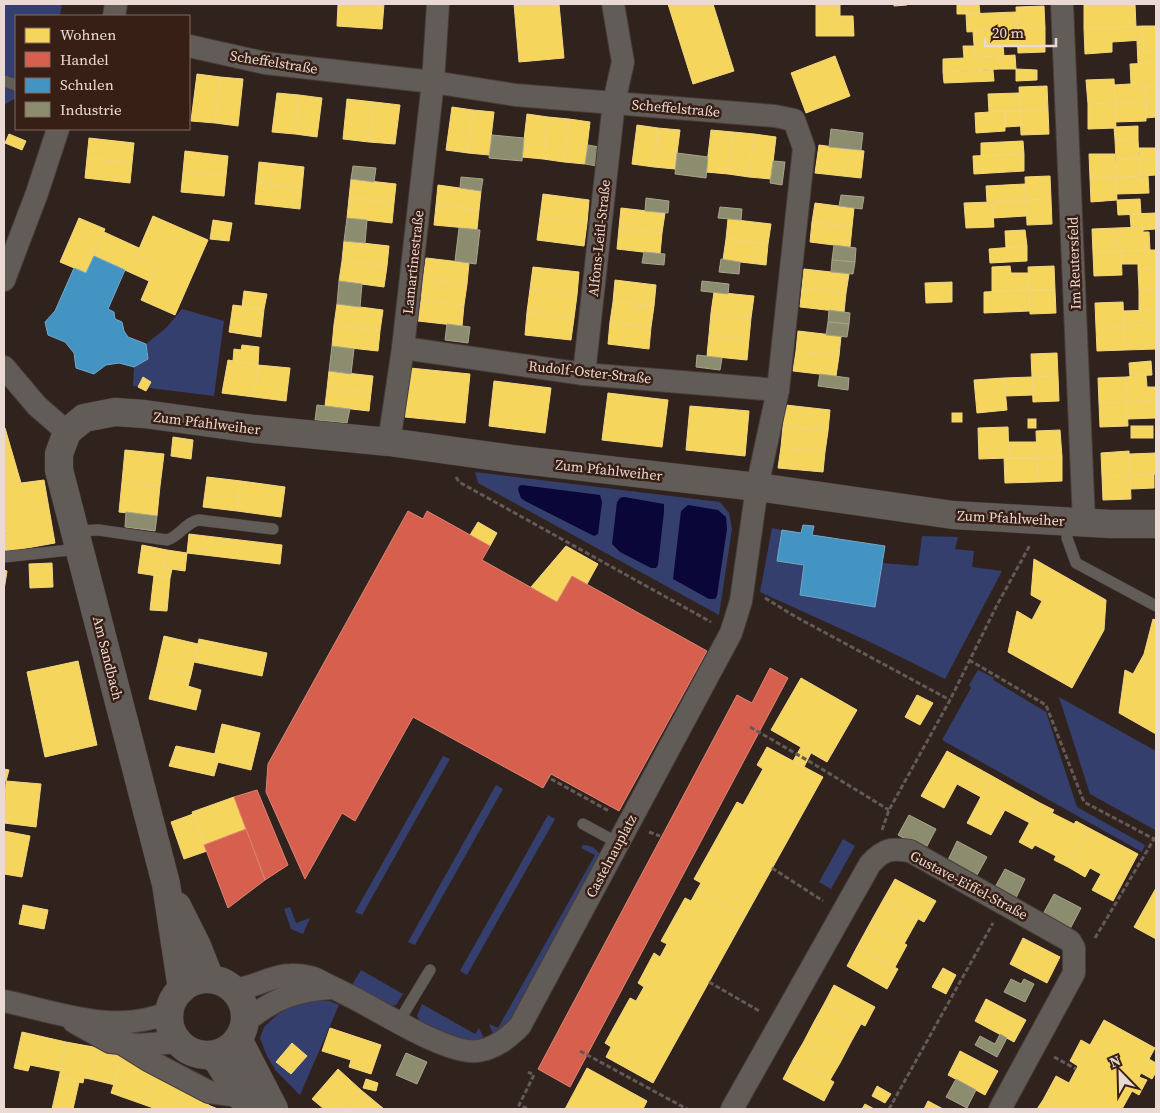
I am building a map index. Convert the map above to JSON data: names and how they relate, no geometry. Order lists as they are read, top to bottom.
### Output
{
  "streets": {
    "street": [
      "Scheffelstraße",
      "Alfons-Leitl-Straße",
      "Lamartinestraße",
      "Im Reutersfeld",
      "Rudolf-Oster-Straße",
      "Zum Pfahlweiher",
      "Am Sandbach",
      "Castelnauplatz",
      "Gustave-Eiffel-Straße"
    ]
  },
  "crossings": [
    ["Scheffelstraße", "Alfons-Leitl-Straße"],
    ["Scheffelstraße", "Lamartinestraße"],
    ["Scheffelstraße", "Rudolf-Oster-Straße"],
    ["Scheffelstraße", "Zum Pfahlweiher"],
    ["Scheffelstraße", "Castelnauplatz"],
    ["Alfons-Leitl-Straße", "Rudolf-Oster-Straße"],
    ["Lamartinestraße", "Rudolf-Oster-Straße"],
    ["Lamartinestraße", "Zum Pfahlweiher"],
    ["Im Reutersfeld", "Zum Pfahlweiher"],
    ["Zum Pfahlweiher", "Am Sandbach"],
    ["Zum Pfahlweiher", "Castelnauplatz"],
    ["Am Sandbach", "Castelnauplatz"]
  ],
  "legend": [
    "Wohnen",
    "Handel",
    "Schulen",
    "Industrie"
  ],
  "scale_bar": "20 m",
  "north": "top left"
}
